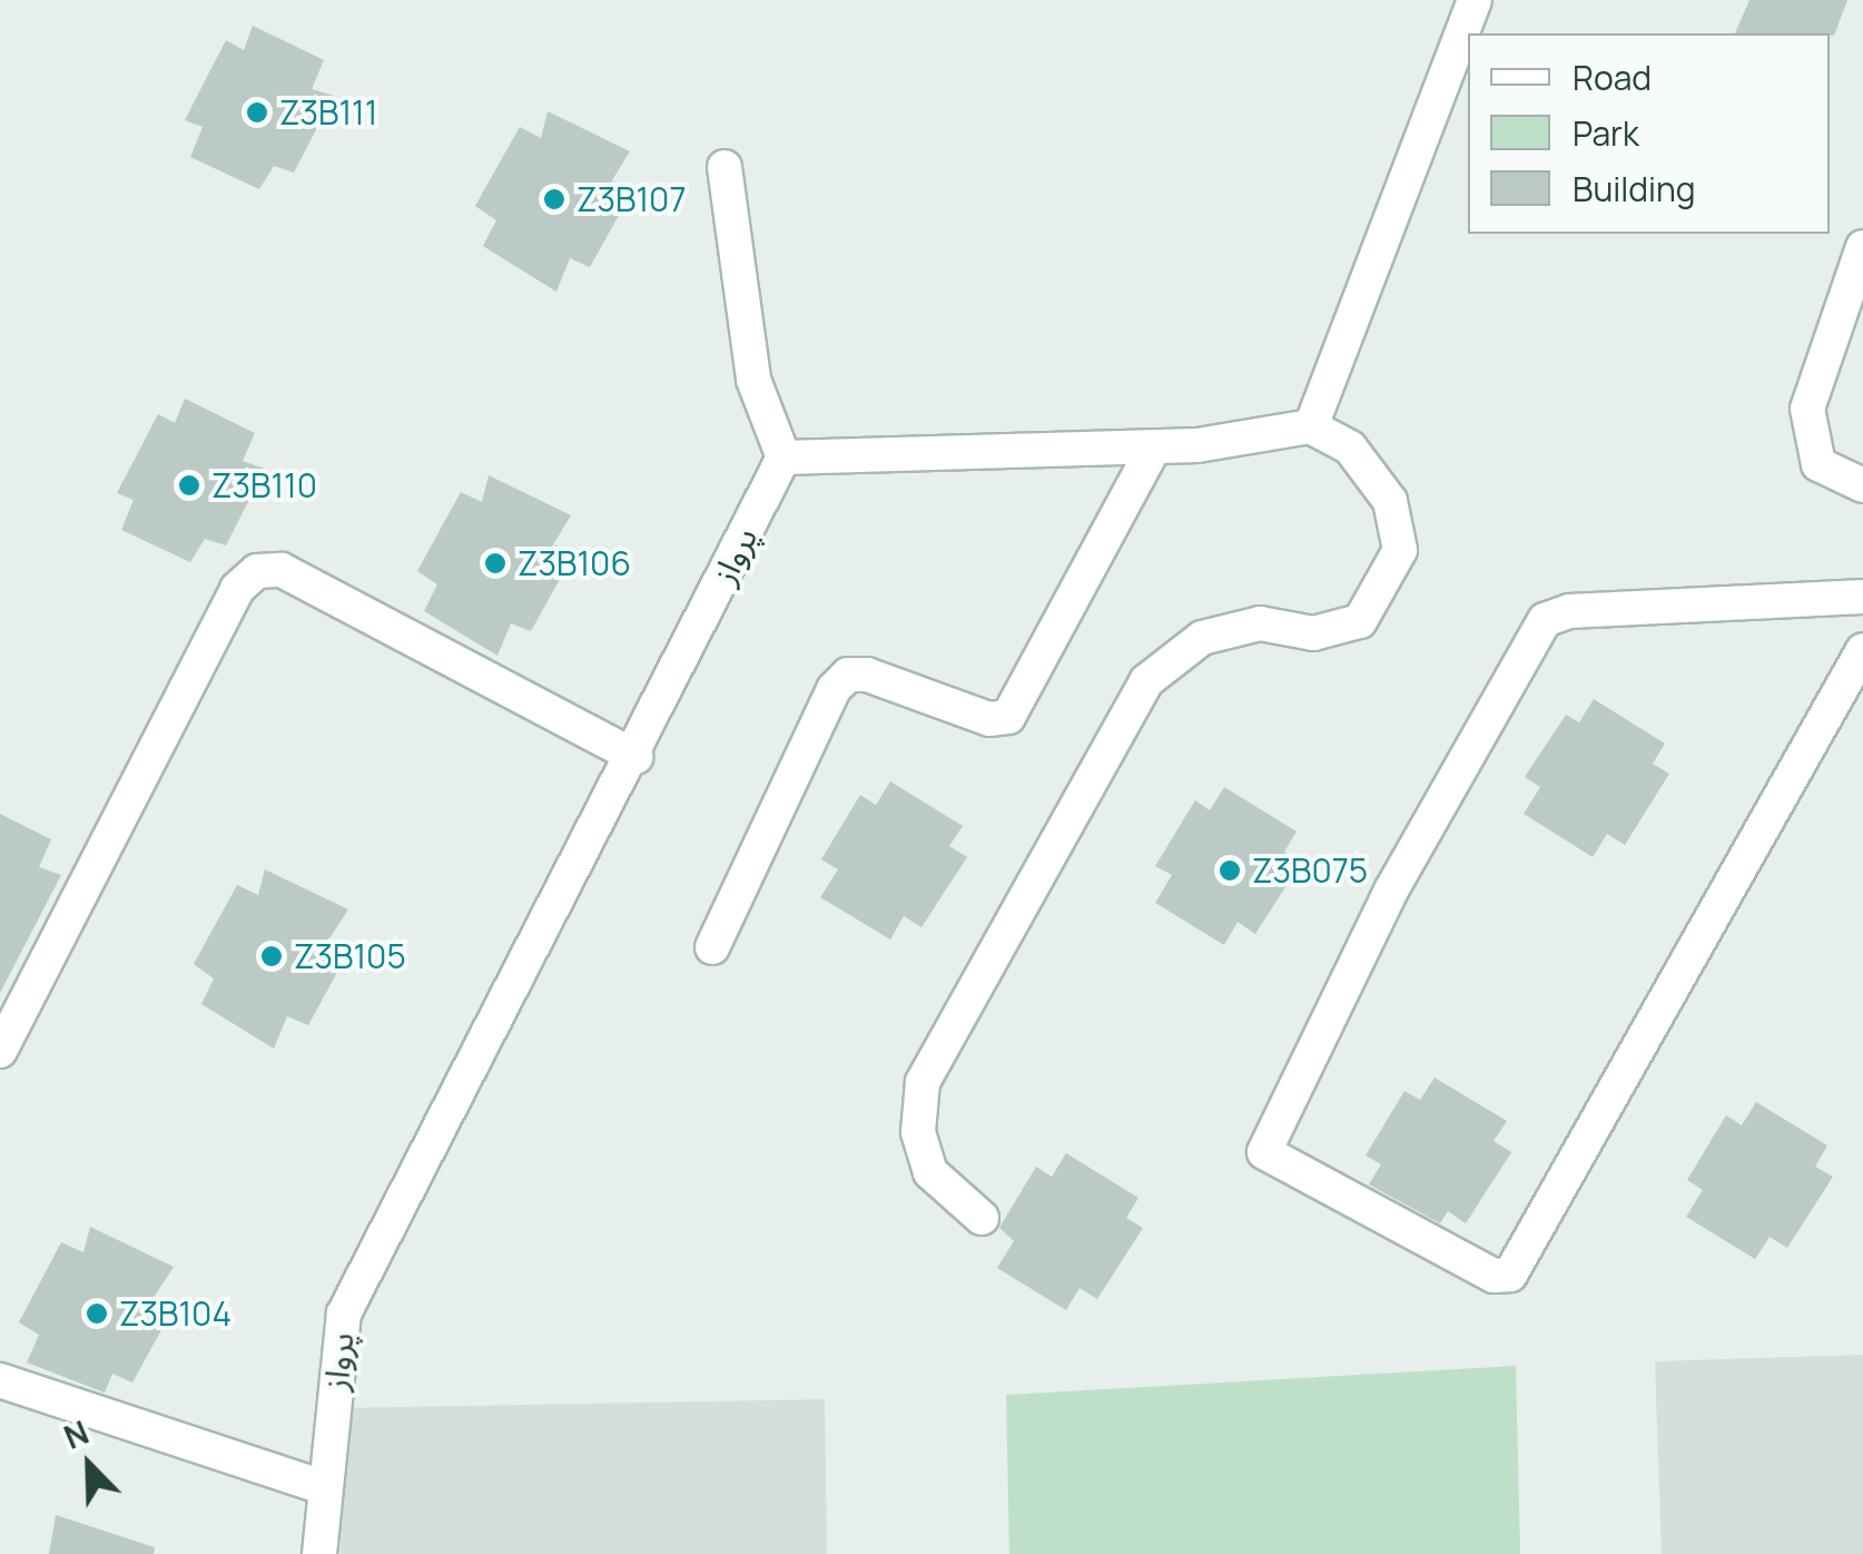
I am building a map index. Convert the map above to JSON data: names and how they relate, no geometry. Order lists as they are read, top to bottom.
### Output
{
  "streets": {
    "street": ["پرواز"]
  },
  "places": [
    "Z3B111",
    "Z3B107",
    "Z3B110",
    "Z3B106",
    "Z3B075",
    "Z3B105",
    "Z3B104"
  ],
  "legend": ["Road", "Park", "Building"],
  "north": "top left"
}
